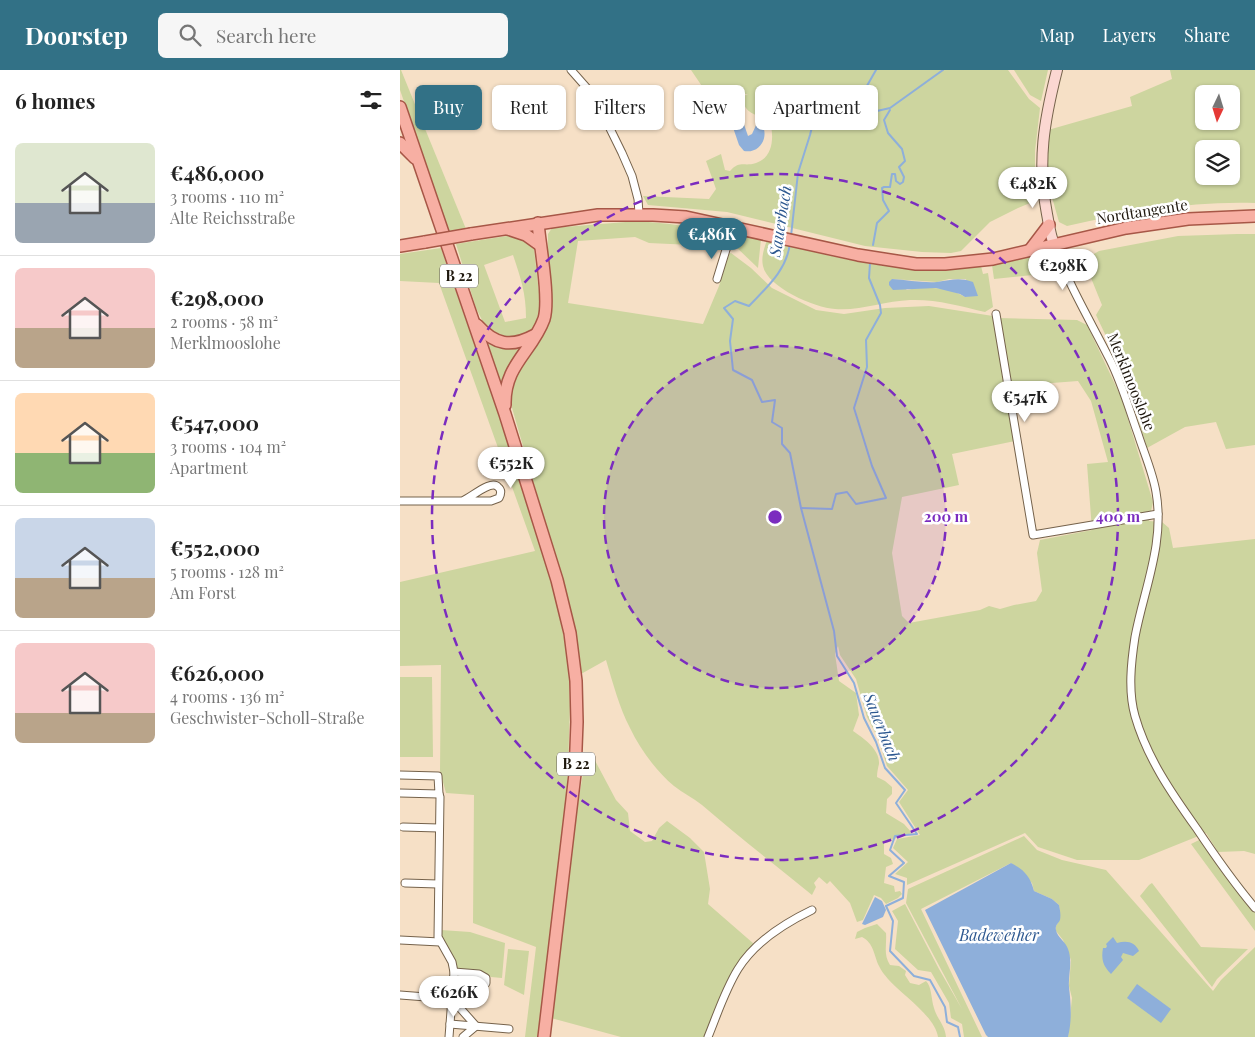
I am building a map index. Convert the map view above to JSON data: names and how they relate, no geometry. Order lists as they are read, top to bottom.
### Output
{
  "streets": {
    "main road": ["Nordtangente", "B 22"],
    "street": ["Merklmooslohe"]
  },
  "crossings": [
    ["Nordtangente", "Merklmooslohe"]
  ],
  "water": ["Sauerbach", "Badeweiher"],
  "north": "bottom",
  "page": {
    "header": "Doorstep",
    "search": "Search here",
    "nav": ["Map", "Layers", "Share"],
    "heading": "6 homes",
    "chip": [
      "Buy",
      "Rent",
      "Filters",
      "New",
      "Apartment"
    ],
    "list": [
      {
        "name": "€486,000",
        "note": "3 rooms · 110 m² · Alte Reichsstraße"
      },
      {
        "name": "€298,000",
        "note": "2 rooms · 58 m² · Merklmooslohe"
      },
      {
        "name": "€547,000",
        "note": "3 rooms · 104 m² · Apartment"
      },
      {
        "name": "€552,000",
        "note": "5 rooms · 128 m² · Am Forst"
      },
      {
        "name": "€626,000",
        "note": "4 rooms · 136 m² · Geschwister-Scholl-Straße"
      }
    ],
    "price": [
      "€482K",
      "€486K",
      "€298K",
      "€547K",
      "€552K",
      "€626K"
    ]
  },
  "rings": ["200 m", "400 m"]
}
